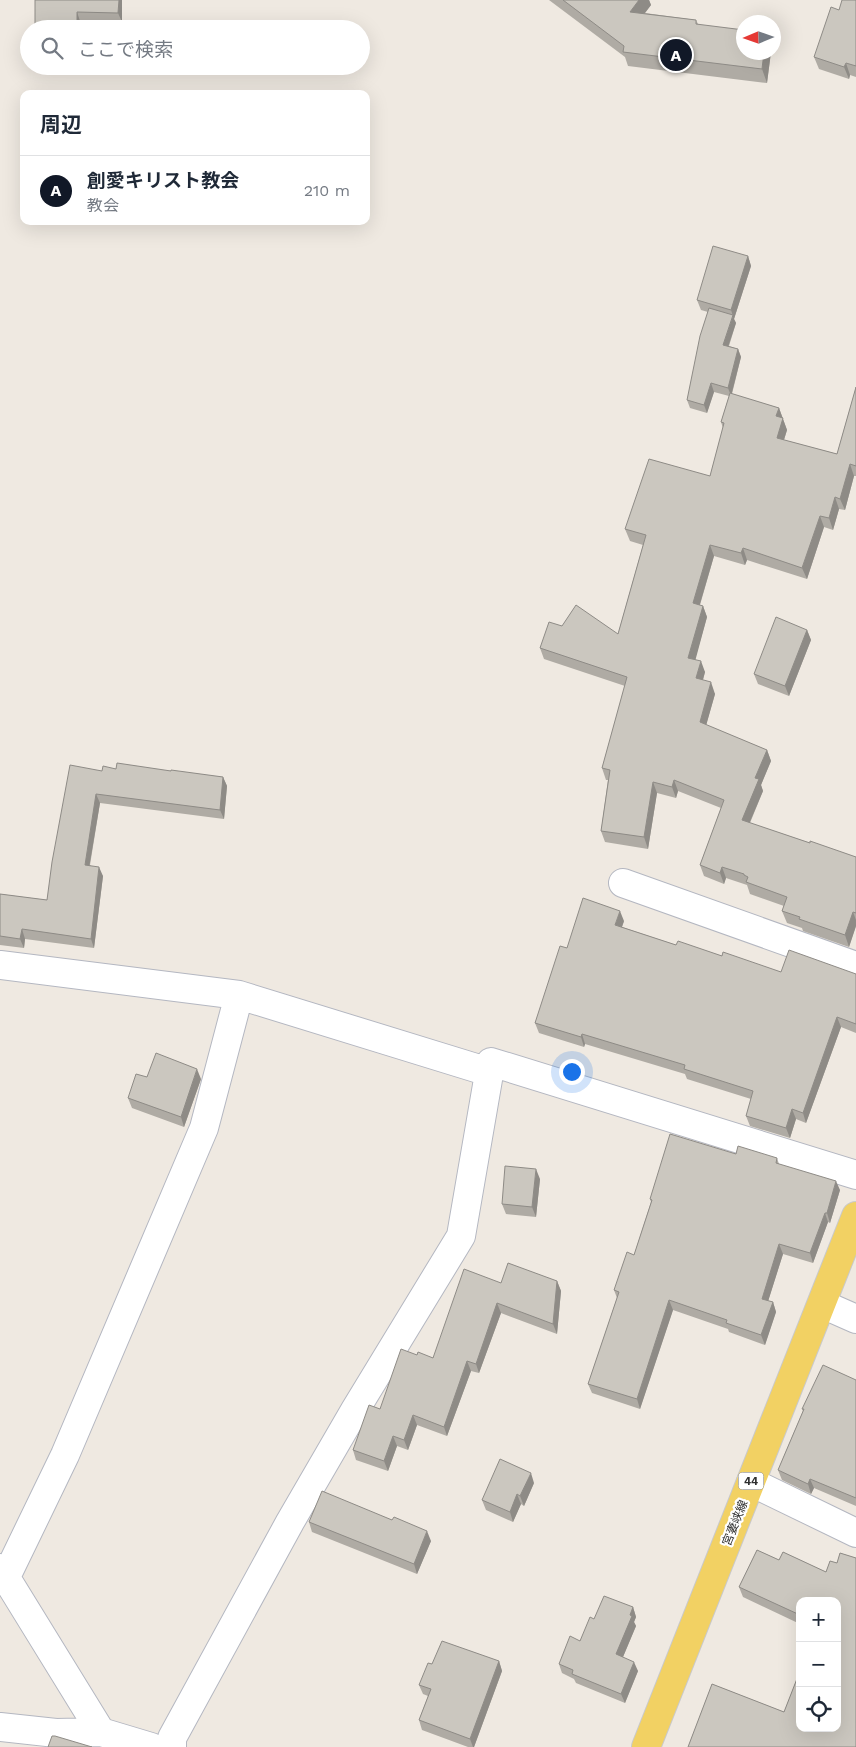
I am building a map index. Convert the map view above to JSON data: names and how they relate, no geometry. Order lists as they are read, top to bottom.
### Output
{
  "streets": {
    "main road": ["44", "宮妻峡線"]
  },
  "north": "left",
  "page": {
    "search": "ここで検索",
    "pins": "A",
    "heading": "周辺",
    "list": [
      {
        "mark": "A",
        "name": "創愛キリスト教会",
        "note": "教会",
        "value": "210 m"
      }
    ],
    "map_buttons": ["+", "−"]
  }
}
